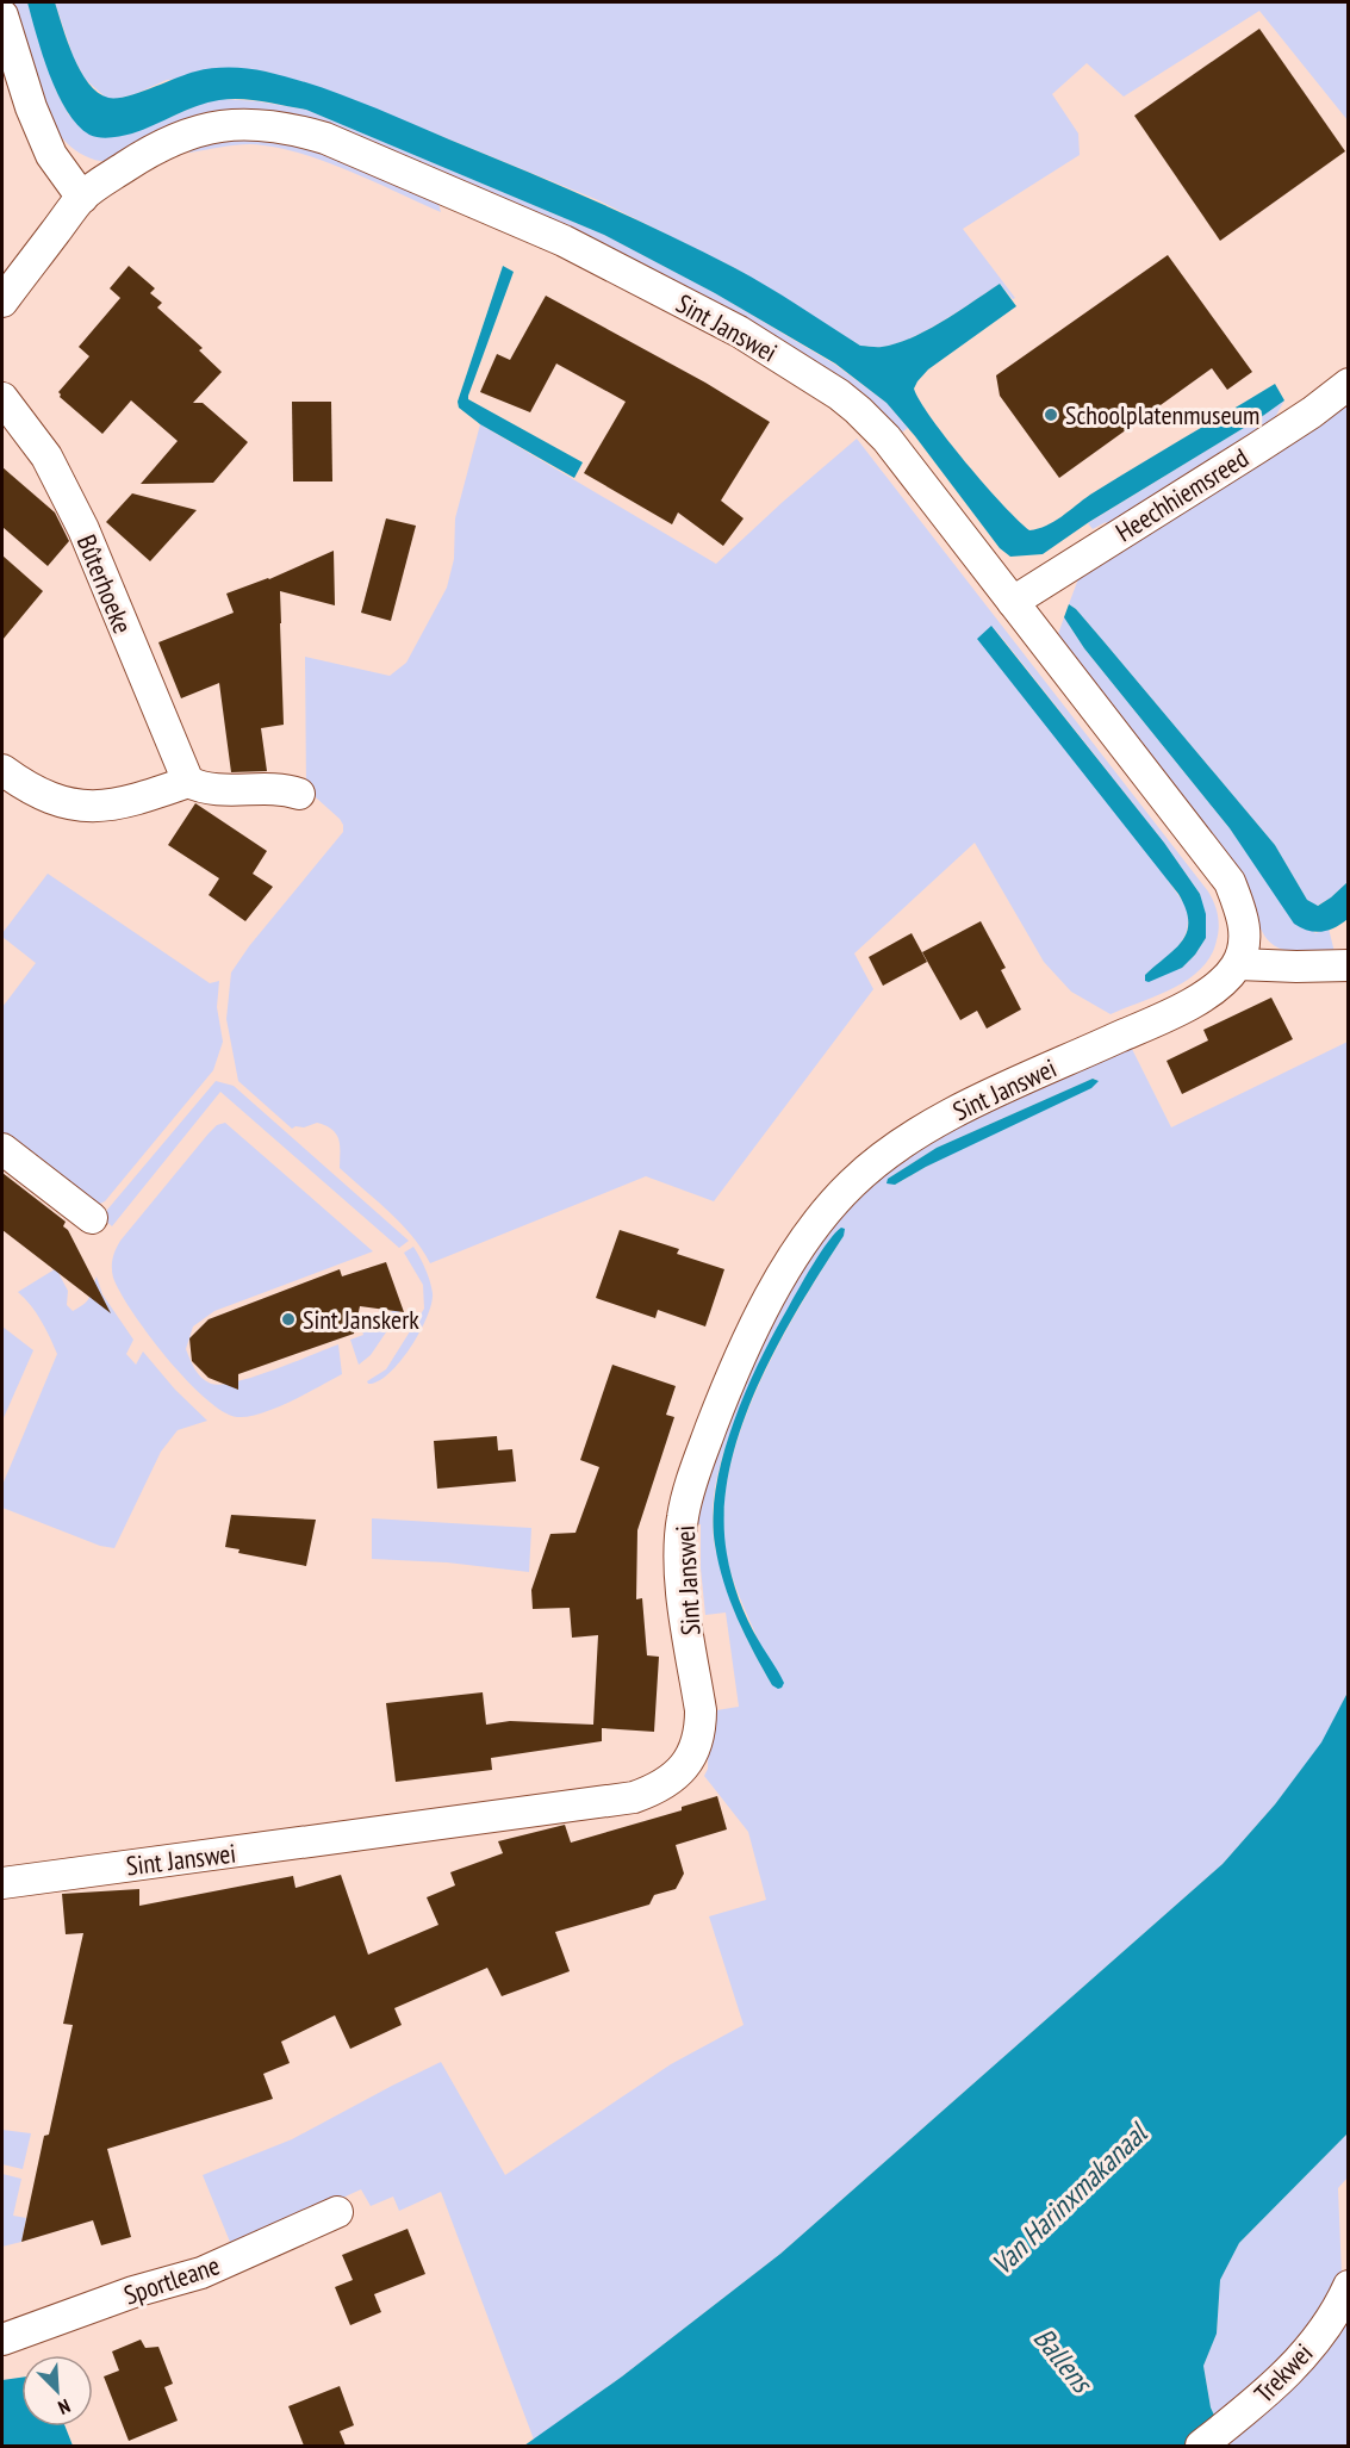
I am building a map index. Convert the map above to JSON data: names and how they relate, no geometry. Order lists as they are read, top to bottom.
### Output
{
  "streets": {
    "street": [
      "Sint Janswei",
      "Heechhiemsreed",
      "Bûterhoeke",
      "Sportleane",
      "Trekwei"
    ]
  },
  "crossings": [
    ["Sint Janswei", "Heechhiemsreed"]
  ],
  "water": ["Van Harinxmakanaal", "Ballens"],
  "places": ["Schoolplatenmuseum", "Sint Janskerk"],
  "north": "bottom right"
}
